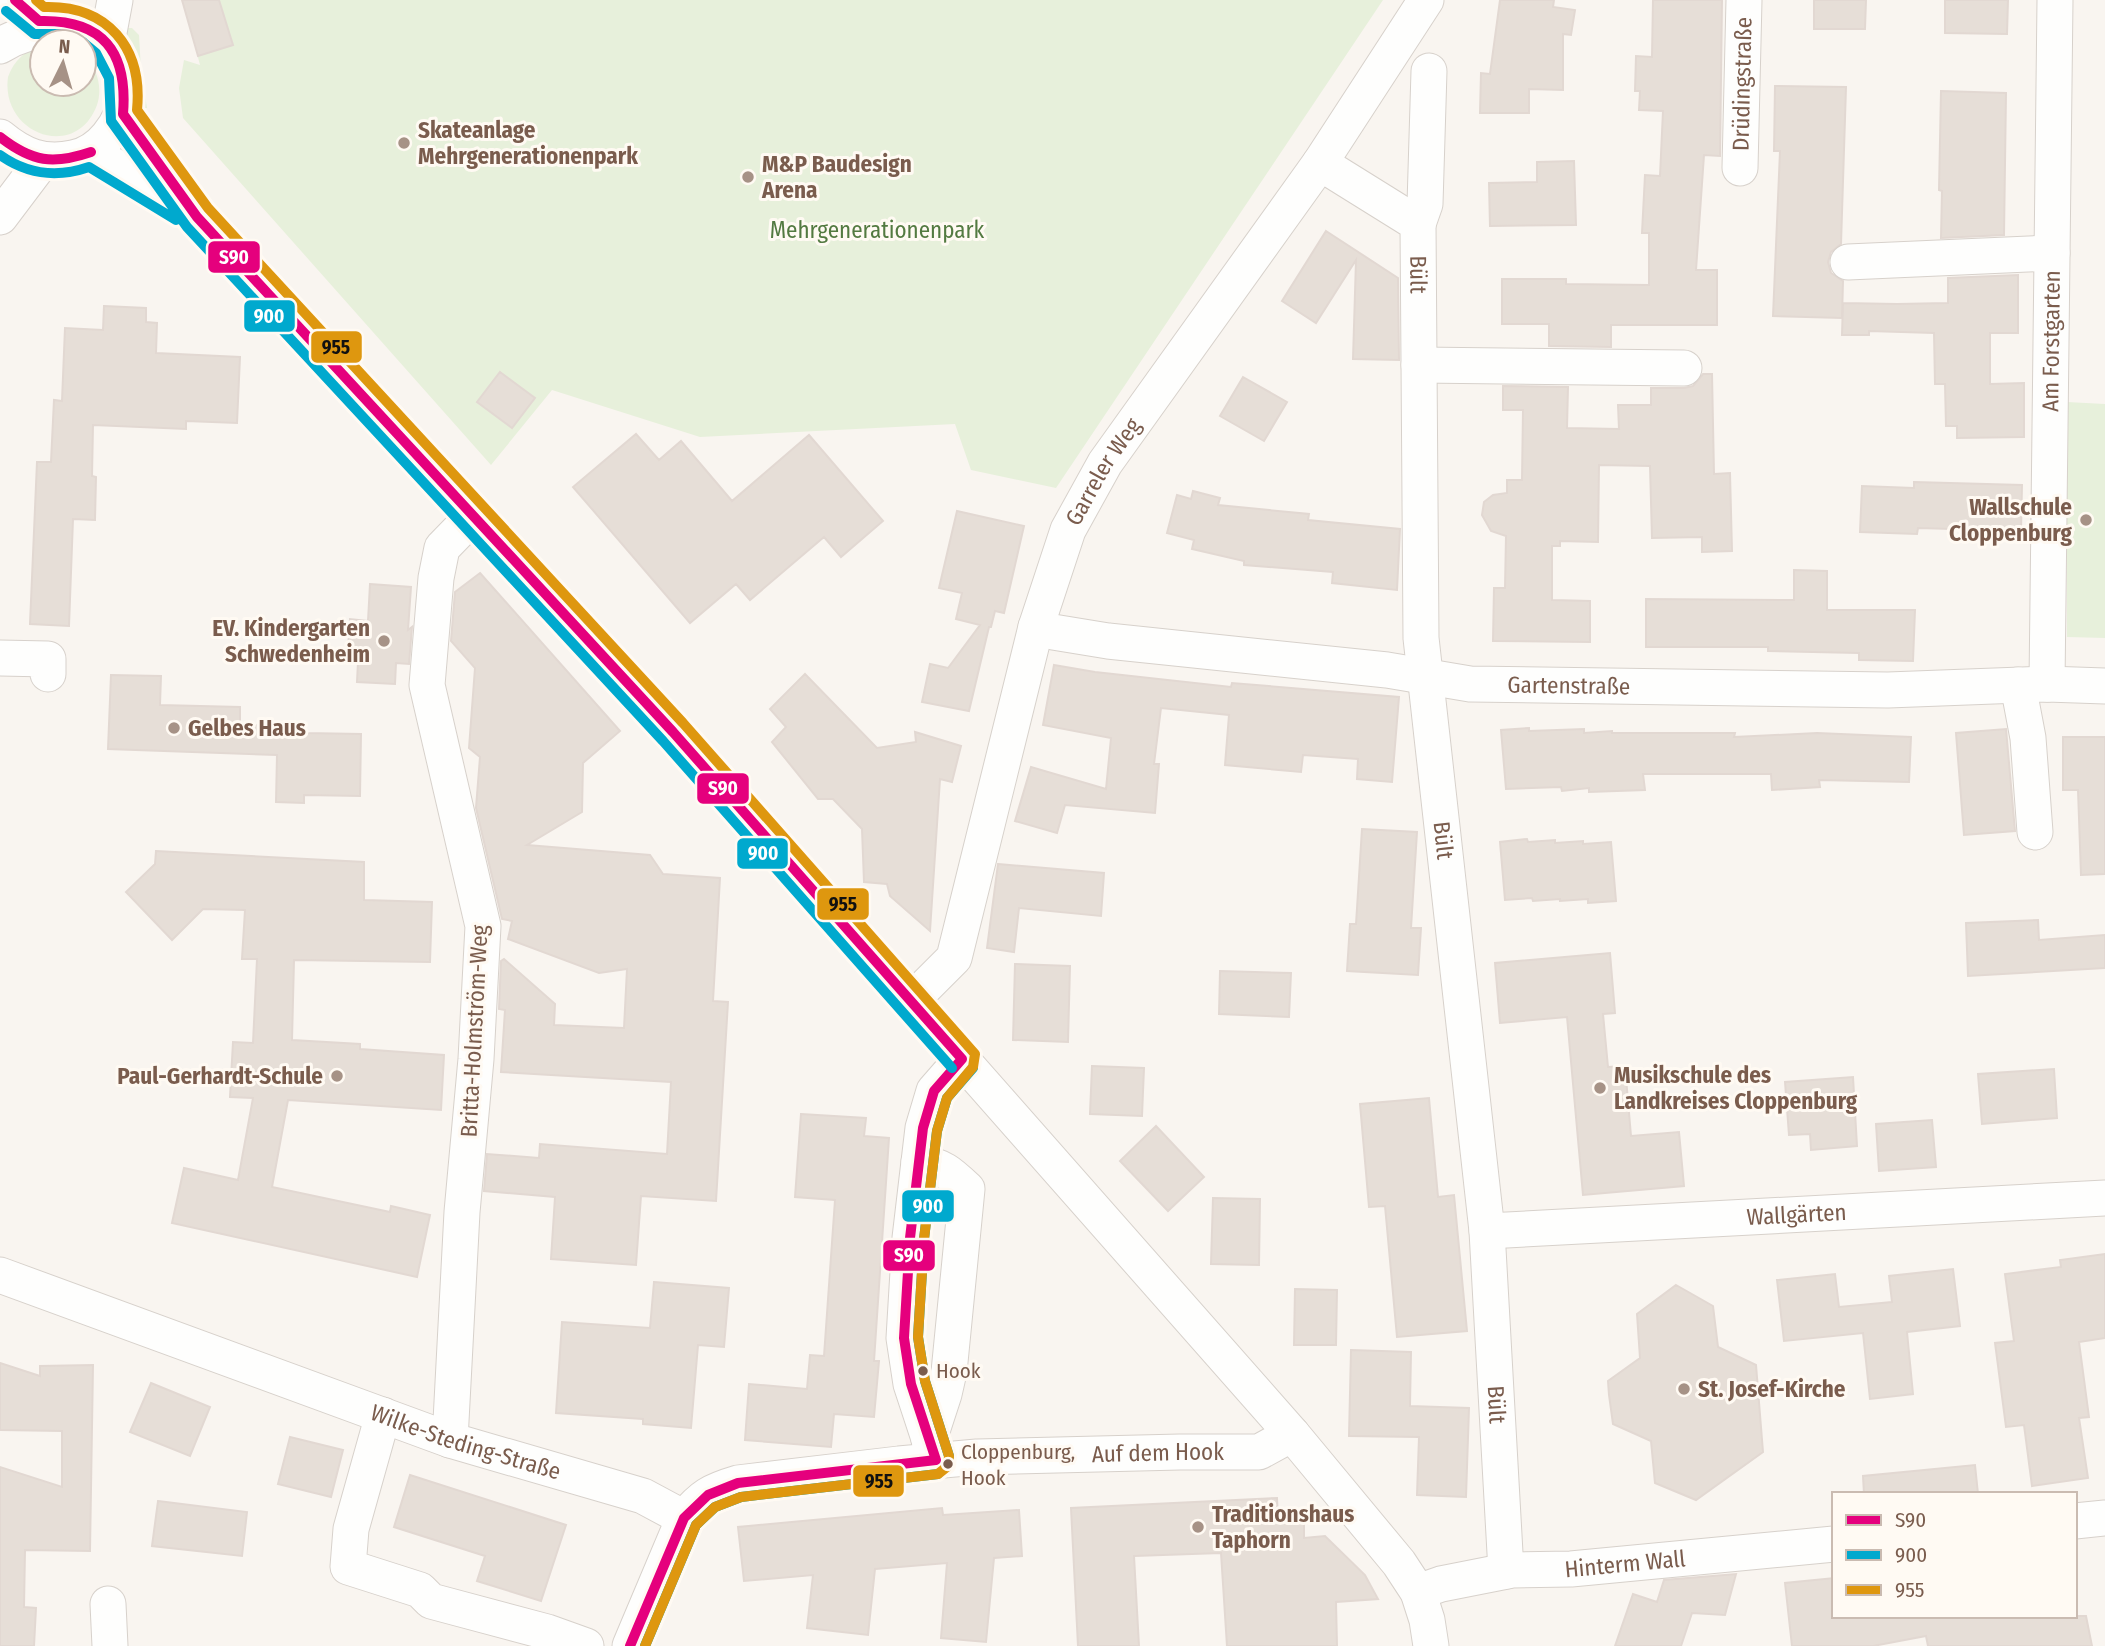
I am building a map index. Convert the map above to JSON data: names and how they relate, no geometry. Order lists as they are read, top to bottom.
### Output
{
  "streets": {
    "street": [
      "Drüdingstraße",
      "Bült",
      "Am Forstgarten",
      "Garreler Weg",
      "Gartenstraße",
      "Britta-Holmström-Weg",
      "Wallgärten",
      "Wilke-Steding-Straße",
      "Auf dem Hook",
      "Hinterm Wall"
    ]
  },
  "crossings": [
    ["Bült", "Garreler Weg"],
    ["Bült", "Gartenstraße"],
    ["Bült", "Wallgärten"],
    ["Bült", "Hinterm Wall"],
    ["Am Forstgarten", "Gartenstraße"],
    ["Garreler Weg", "Gartenstraße"],
    ["Britta-Holmström-Weg", "Wilke-Steding-Straße"]
  ],
  "parks": ["Mehrgenerationenpark"],
  "places": [
    "Skateanlage Mehrgenerationenpark",
    "M&P Baudesign Arena",
    "Wallschule Cloppenburg",
    "EV. Kindergarten Schwedenheim",
    "Gelbes Haus",
    "Paul-Gerhardt-Schule",
    "Musikschule des Landkreises Cloppenburg",
    "Hook",
    "St. Josef-Kirche",
    "Cloppenburg, Hook",
    "Traditionshaus Taphorn"
  ],
  "lines": ["transit line S90", "transit line 955", "transit line 900"],
  "legend": ["S90", "900", "955"],
  "north": "top"
}
